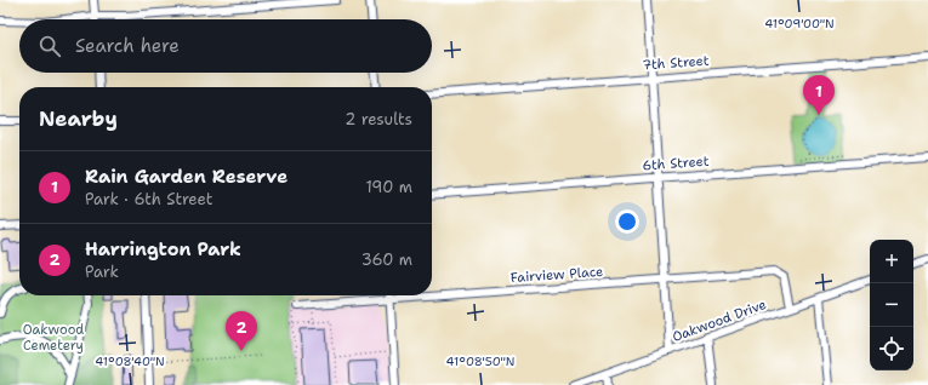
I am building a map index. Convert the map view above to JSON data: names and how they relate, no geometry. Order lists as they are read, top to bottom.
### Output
{
  "streets": {
    "street": [
      "7th Street",
      "6th Street",
      "Fairview Place",
      "Oakwood Drive"
    ]
  },
  "crossings": [
    ["Fairview Place", "Oakwood Drive"]
  ],
  "parks": ["Oakwood Cemetery"],
  "page": {
    "search": "Search here",
    "pins": ["1", "2"],
    "heading": ["Nearby", "2 results"],
    "list": [
      {
        "mark": "1",
        "name": "Rain Garden Reserve",
        "note": "Park · 6th Street",
        "value": "190 m"
      },
      {
        "mark": "2",
        "name": "Harrington Park",
        "note": "Park",
        "value": "360 m"
      }
    ],
    "map_buttons": ["+", "−"]
  },
  "coordinates": ["41°09'00\"N", "41°08'40\"N", "41°08'50\"N"]
}
